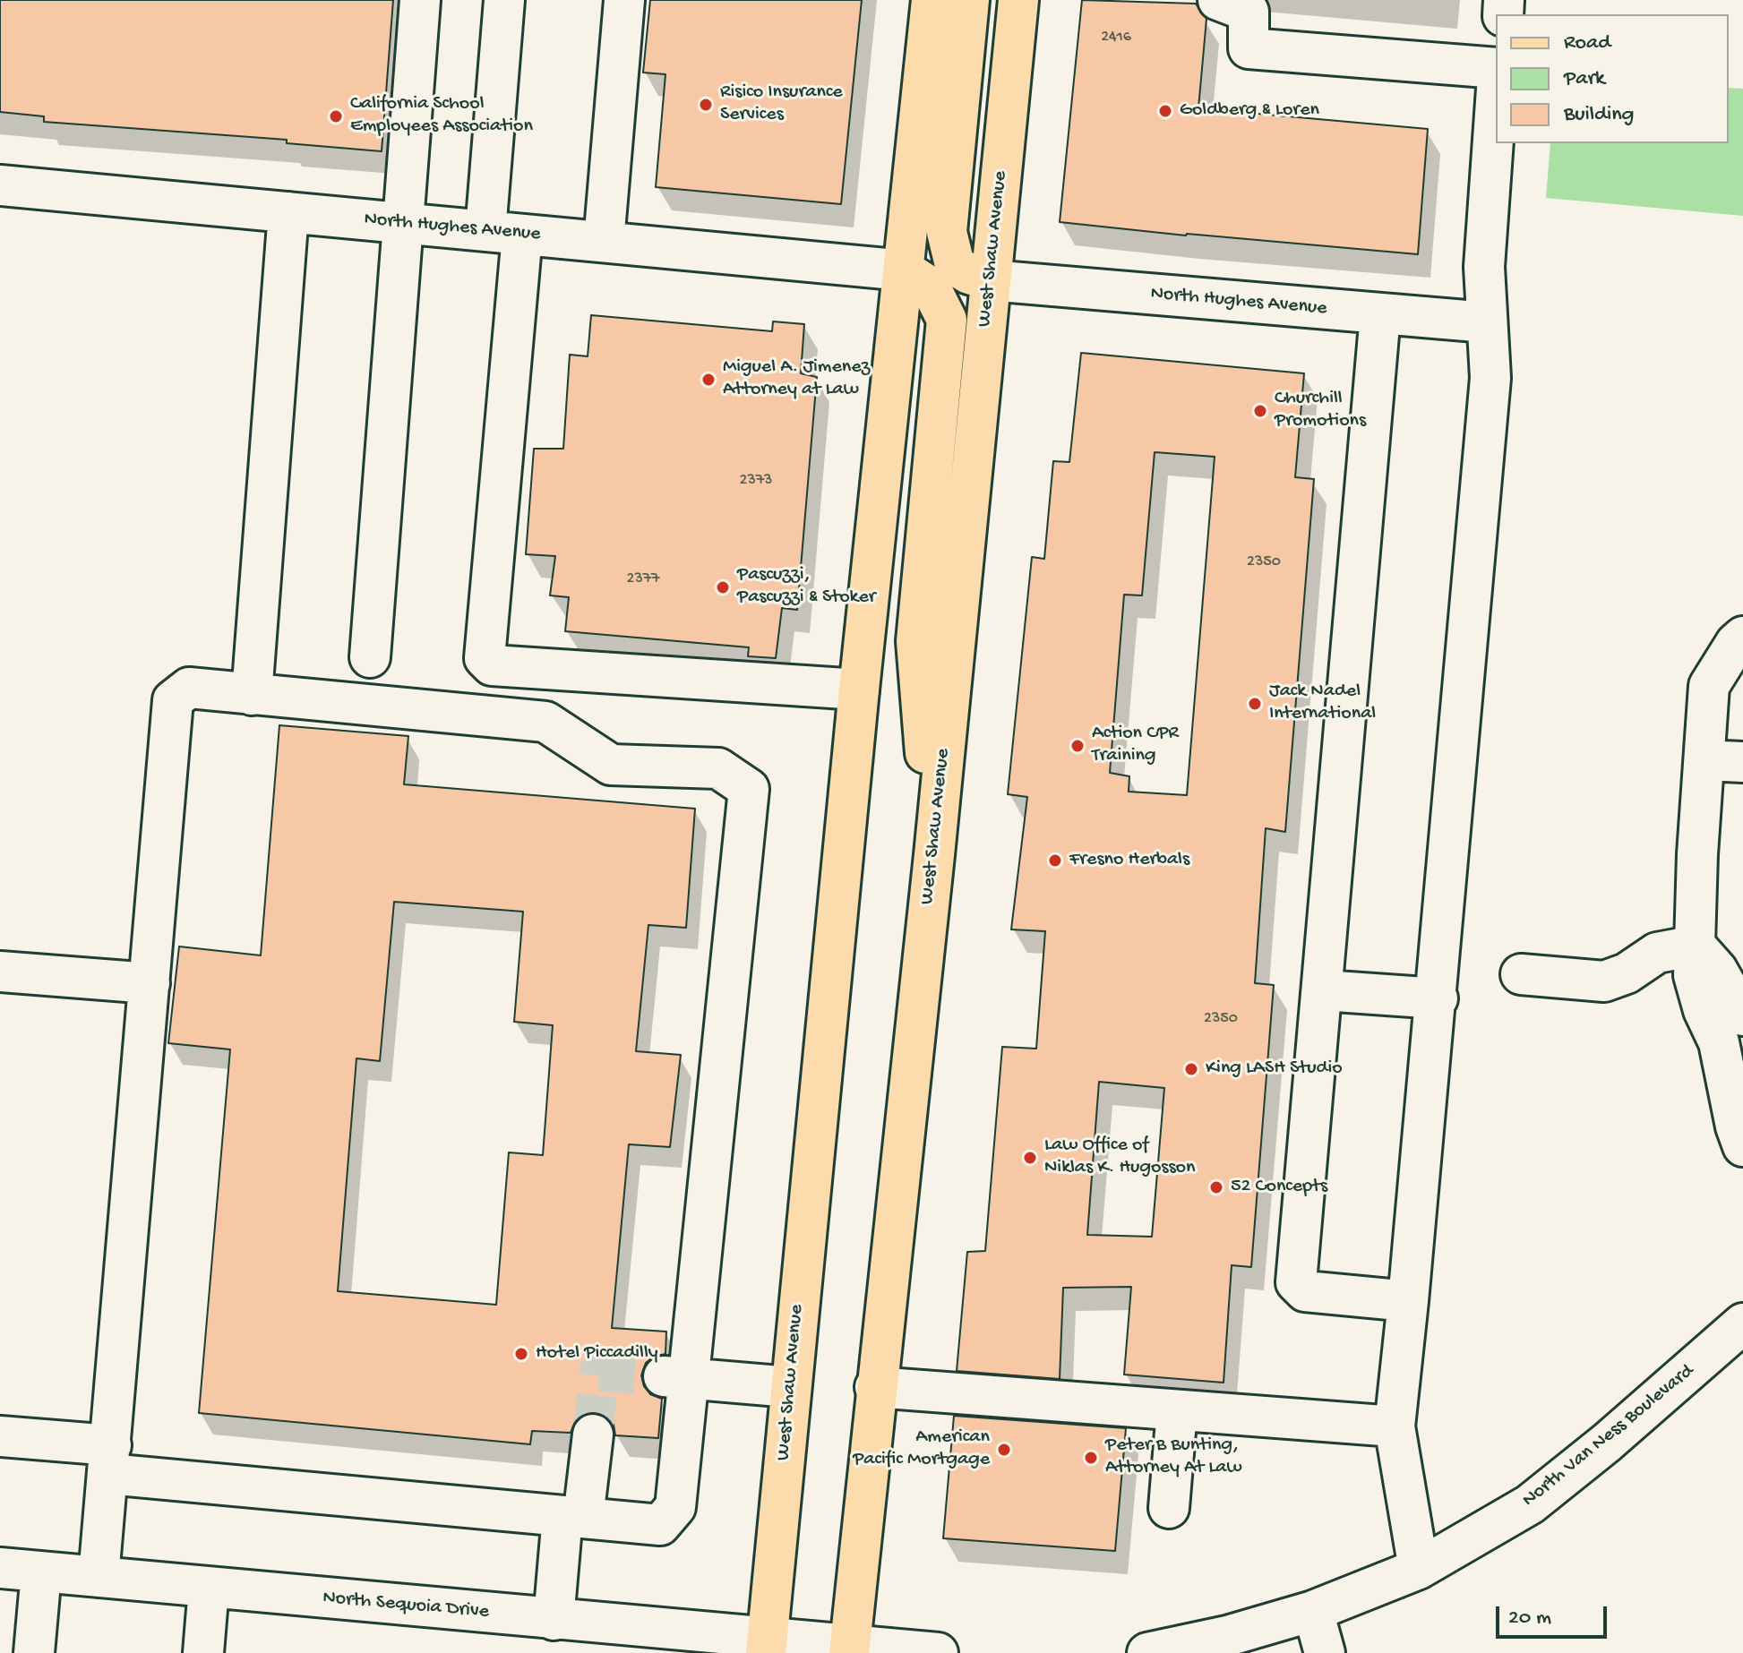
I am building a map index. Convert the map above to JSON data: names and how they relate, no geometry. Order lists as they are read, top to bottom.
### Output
{
  "streets": {
    "main road": ["West Shaw Avenue"],
    "street": ["North Hughes Avenue", "North Van Ness Boulevard", "North Sequoia Drive"]
  },
  "crossings": [
    ["North Hughes Avenue", "West Shaw Avenue"],
    ["West Shaw Avenue", "North Sequoia Drive"]
  ],
  "places": [
    "Risico Insurance Services",
    "Goldberg & Loren",
    "California School Employees Association",
    "Miguel A. Jimenez Attorney at Law",
    "Churchill Promotions",
    "Pascuzzi, Pascuzzi & Stoker",
    "Jack Nadel International",
    "Action CPR Training",
    "Fresno Herbals",
    "King LASH Studio",
    "Law Office of Niklas K. Hugosson",
    "52 Concepts",
    "Hotel Piccadilly",
    "American Pacific Mortgage",
    "Peter B Bunting, Attorney At Law"
  ],
  "house_numbers": [
    "2416",
    "2373",
    "2350",
    "2377",
    "2350"
  ],
  "legend": ["Road", "Park", "Building"],
  "scale_bar": "20 m"
}
